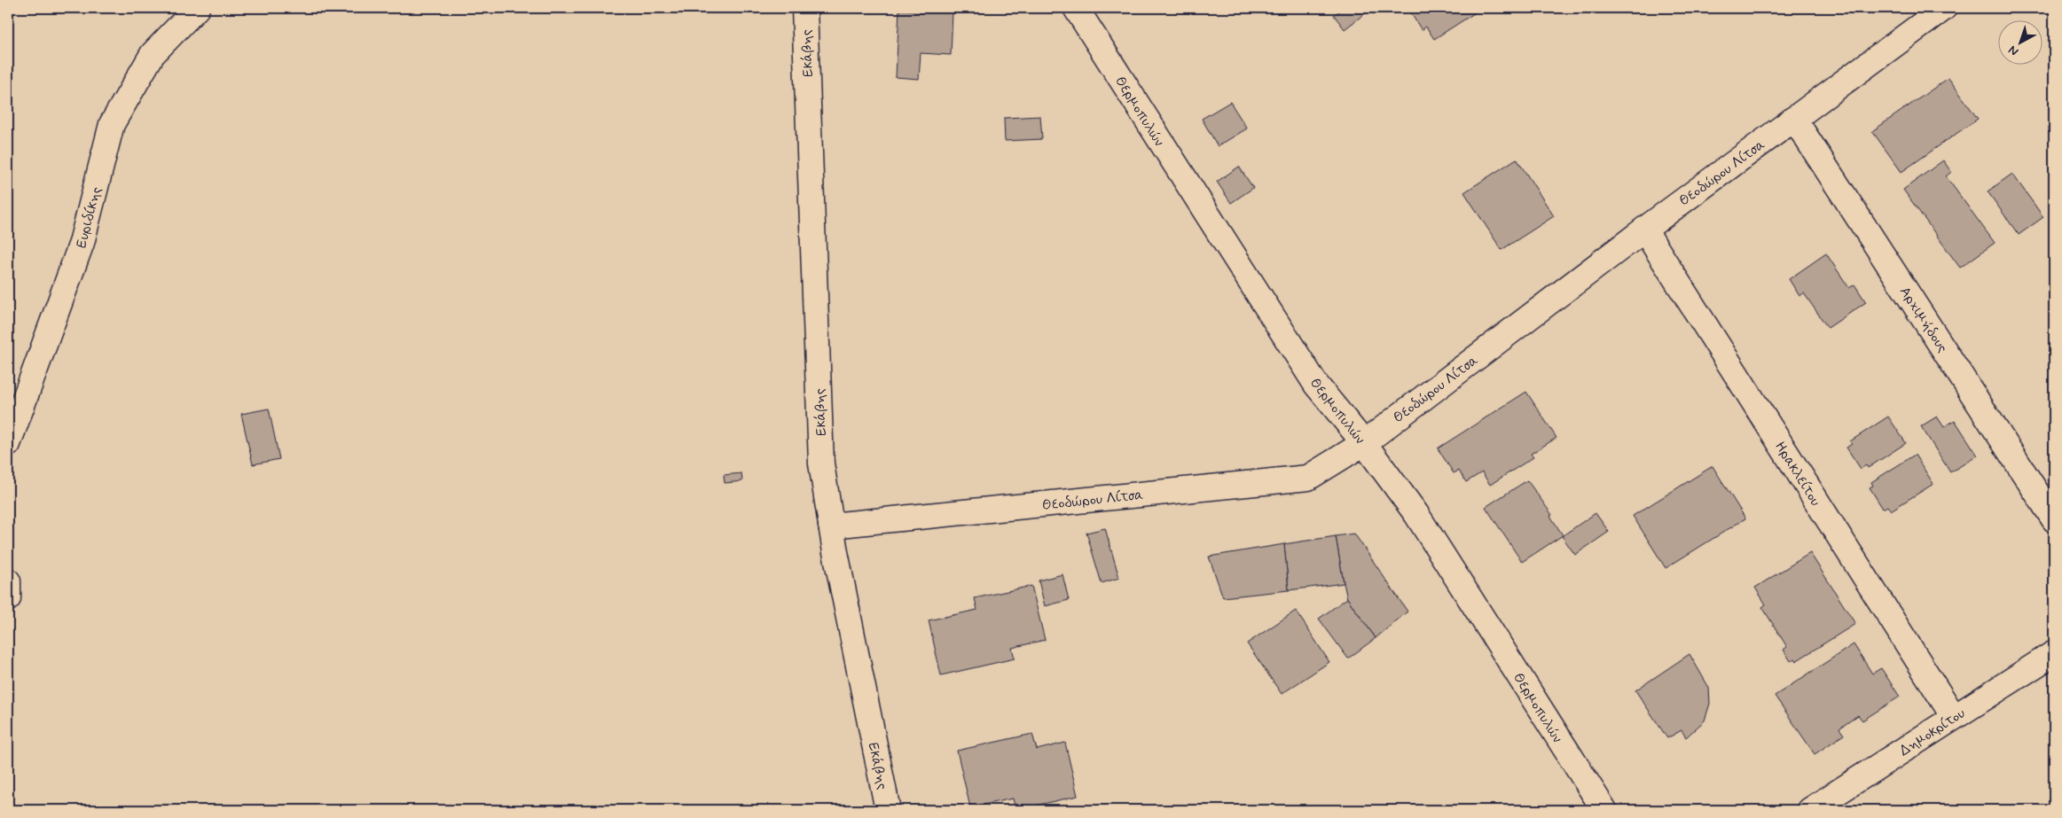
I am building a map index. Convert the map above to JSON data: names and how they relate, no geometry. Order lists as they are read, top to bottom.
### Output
{
  "streets": {
    "street": [
      "Εκάβης",
      "Θερμοπυλών",
      "Θεοδώρου Λίτσα",
      "Ευριδίκης",
      "Αρχιμήδους",
      "Ηρακλείτου",
      "Δημοκρίτου"
    ]
  },
  "crossings": [
    ["Εκάβης", "Θεοδώρου Λίτσα"],
    ["Θερμοπυλών", "Θεοδώρου Λίτσα"],
    ["Θεοδώρου Λίτσα", "Αρχιμήδους"],
    ["Θεοδώρου Λίτσα", "Ηρακλείτου"],
    ["Ηρακλείτου", "Δημοκρίτου"]
  ],
  "north": "bottom left"
}
